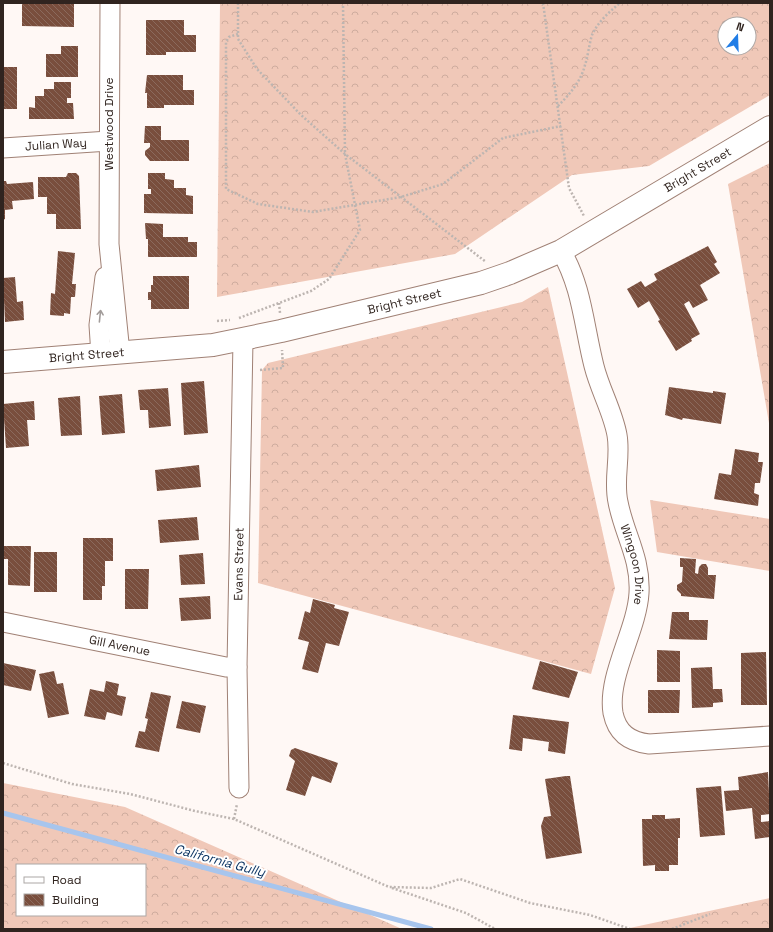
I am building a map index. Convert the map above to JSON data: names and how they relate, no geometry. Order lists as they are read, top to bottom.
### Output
{
  "streets": {
    "street": [
      "Westwood Drive",
      "Julian Way",
      "Bright Street",
      "Evans Street",
      "Wingoon Drive",
      "Gill Avenue"
    ]
  },
  "crossings": [
    ["Westwood Drive", "Julian Way"],
    ["Westwood Drive", "Bright Street"],
    ["Bright Street", "Evans Street"],
    ["Bright Street", "Wingoon Drive"],
    ["Evans Street", "Gill Avenue"]
  ],
  "water": ["California Gully"],
  "legend": ["Road", "Building"],
  "north": "top"
}
